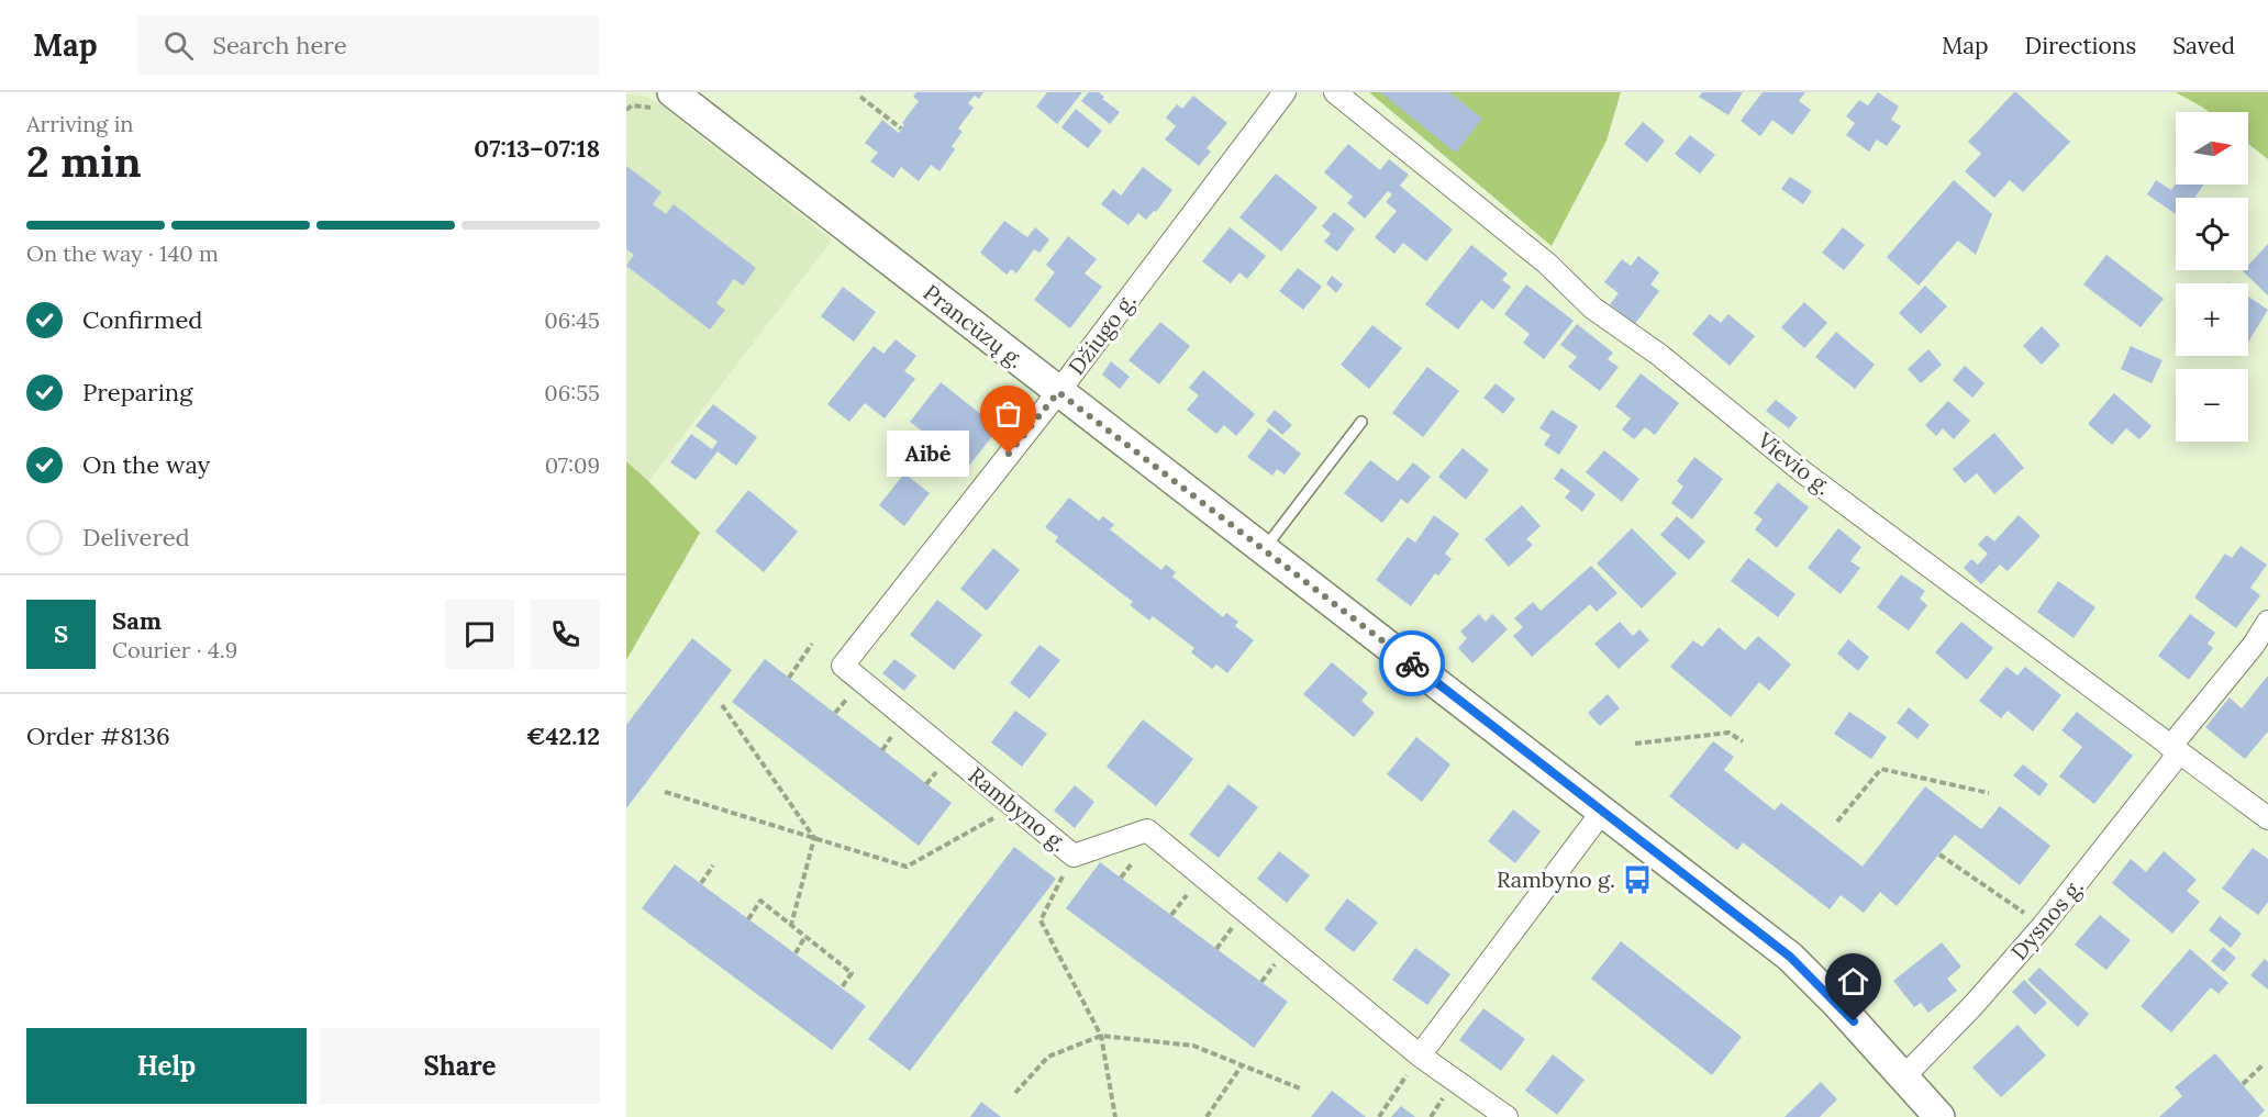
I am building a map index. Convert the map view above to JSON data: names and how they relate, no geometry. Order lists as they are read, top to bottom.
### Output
{
  "streets": {
    "street": [
      "Prancūzų g.",
      "Džiugo g.",
      "Vievio g.",
      "Rambyno g.",
      "Dysnos g."
    ]
  },
  "crossings": [
    ["Prancūzų g.", "Džiugo g."],
    ["Prancūzų g.", "Dysnos g."],
    ["Džiugo g.", "Rambyno g."],
    ["Vievio g.", "Dysnos g."]
  ],
  "places": {
    "other": ["Aibė"],
    "bus stop": ["Rambyno g."]
  },
  "north": "right",
  "page": {
    "header": "Map",
    "search": "Search here",
    "nav": ["Map", "Directions", "Saved"],
    "heading": ["2 min", "Arriving in", "07:13–07:18"],
    "panel": [
      "Sam",
      "Courier · 4.9",
      "Order #8136",
      "€42.12"
    ],
    "map_buttons": ["+", "−"],
    "bar": "On the way · 140 m",
    "list": [
      ["Confirmed", "06:45"],
      ["Preparing", "06:55"],
      ["On the way", "07:09"],
      "Delivered"
    ],
    "bubble": "Aibė",
    "round": "S",
    "buttons": ["Help", "Share"]
  }
}
